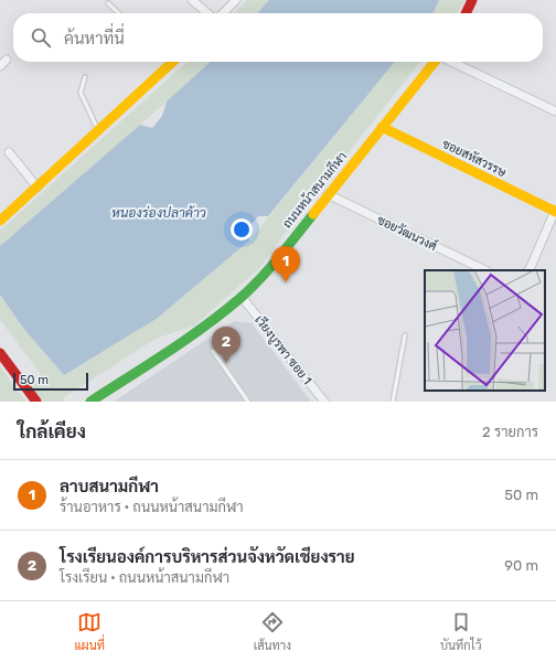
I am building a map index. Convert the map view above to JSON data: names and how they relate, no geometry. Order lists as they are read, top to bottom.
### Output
{
  "streets": {
    "street": [
      "ซอยสหัสวรรษ",
      "ถนนหน้าสนามกีฬา",
      "ซอยวัฒนวงศ์",
      "เวียงบูรพา ซอย 1"
    ]
  },
  "crossings": [
    ["ซอยสหัสวรรษ", "ถนนหน้าสนามกีฬา"],
    ["ถนนหน้าสนามกีฬา", "ซอยวัฒนวงศ์"],
    ["ถนนหน้าสนามกีฬา", "เวียงบูรพา ซอย 1"]
  ],
  "water": ["หนองร่องปลาค้าว"],
  "scale_bar": "50 m",
  "page": {
    "search": "ค้นหาที่นี่",
    "pins": ["1", "2"],
    "scale": "50 m",
    "heading": ["ใกล้เคียง", "2 รายการ"],
    "list": [
      {
        "mark": "1",
        "name": "ลาบสนามกีฬา",
        "note": "ร้านอาหาร · ถนนหน้าสนามกีฬา",
        "value": "50 m"
      },
      {
        "mark": "2",
        "name": "โรงเรียนองค์การบริหารส่วนจังหวัดเชียงราย",
        "note": "โรงเรียน · ถนนหน้าสนามกีฬา",
        "value": "90 m"
      }
    ],
    "nav": ["แผนที่", "เส้นทาง", "บันทึกไว้"]
  }
}
